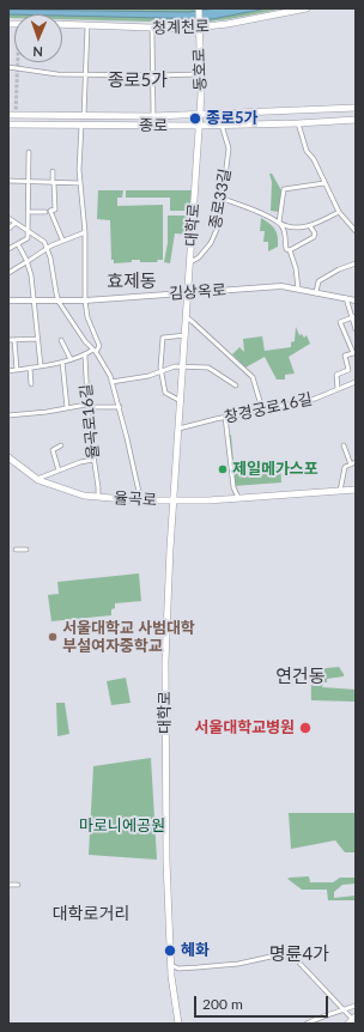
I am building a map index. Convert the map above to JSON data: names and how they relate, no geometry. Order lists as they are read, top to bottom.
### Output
{
  "streets": {
    "main road": [
      "청계천로",
      "동호로",
      "종로",
      "대학로",
      "율곡로"
    ],
    "street": [
      "종로33길",
      "김상옥로",
      "창경궁로16길",
      "율곡로16길"
    ]
  },
  "crossings": [
    ["청계천로", "동호로"],
    ["동호로", "종로"],
    ["동호로", "대학로"],
    ["종로", "종로33길"],
    ["종로", "대학로"],
    ["종로33길", "대학로"],
    ["대학로", "김상옥로"],
    ["대학로", "창경궁로16길"],
    ["대학로", "율곡로"],
    ["율곡로16길", "율곡로"]
  ],
  "districts": [
    "종로5가",
    "효제동",
    "연건동",
    "대학로거리",
    "명륜4가"
  ],
  "parks": ["마로니에공원"],
  "places": [
    "종로5가",
    "제일메가스포",
    "서울대학교 사범대학 부설여자중학교",
    "서울대학교병원",
    "혜화"
  ],
  "scale_bar": "200 m",
  "north": "bottom"
}
